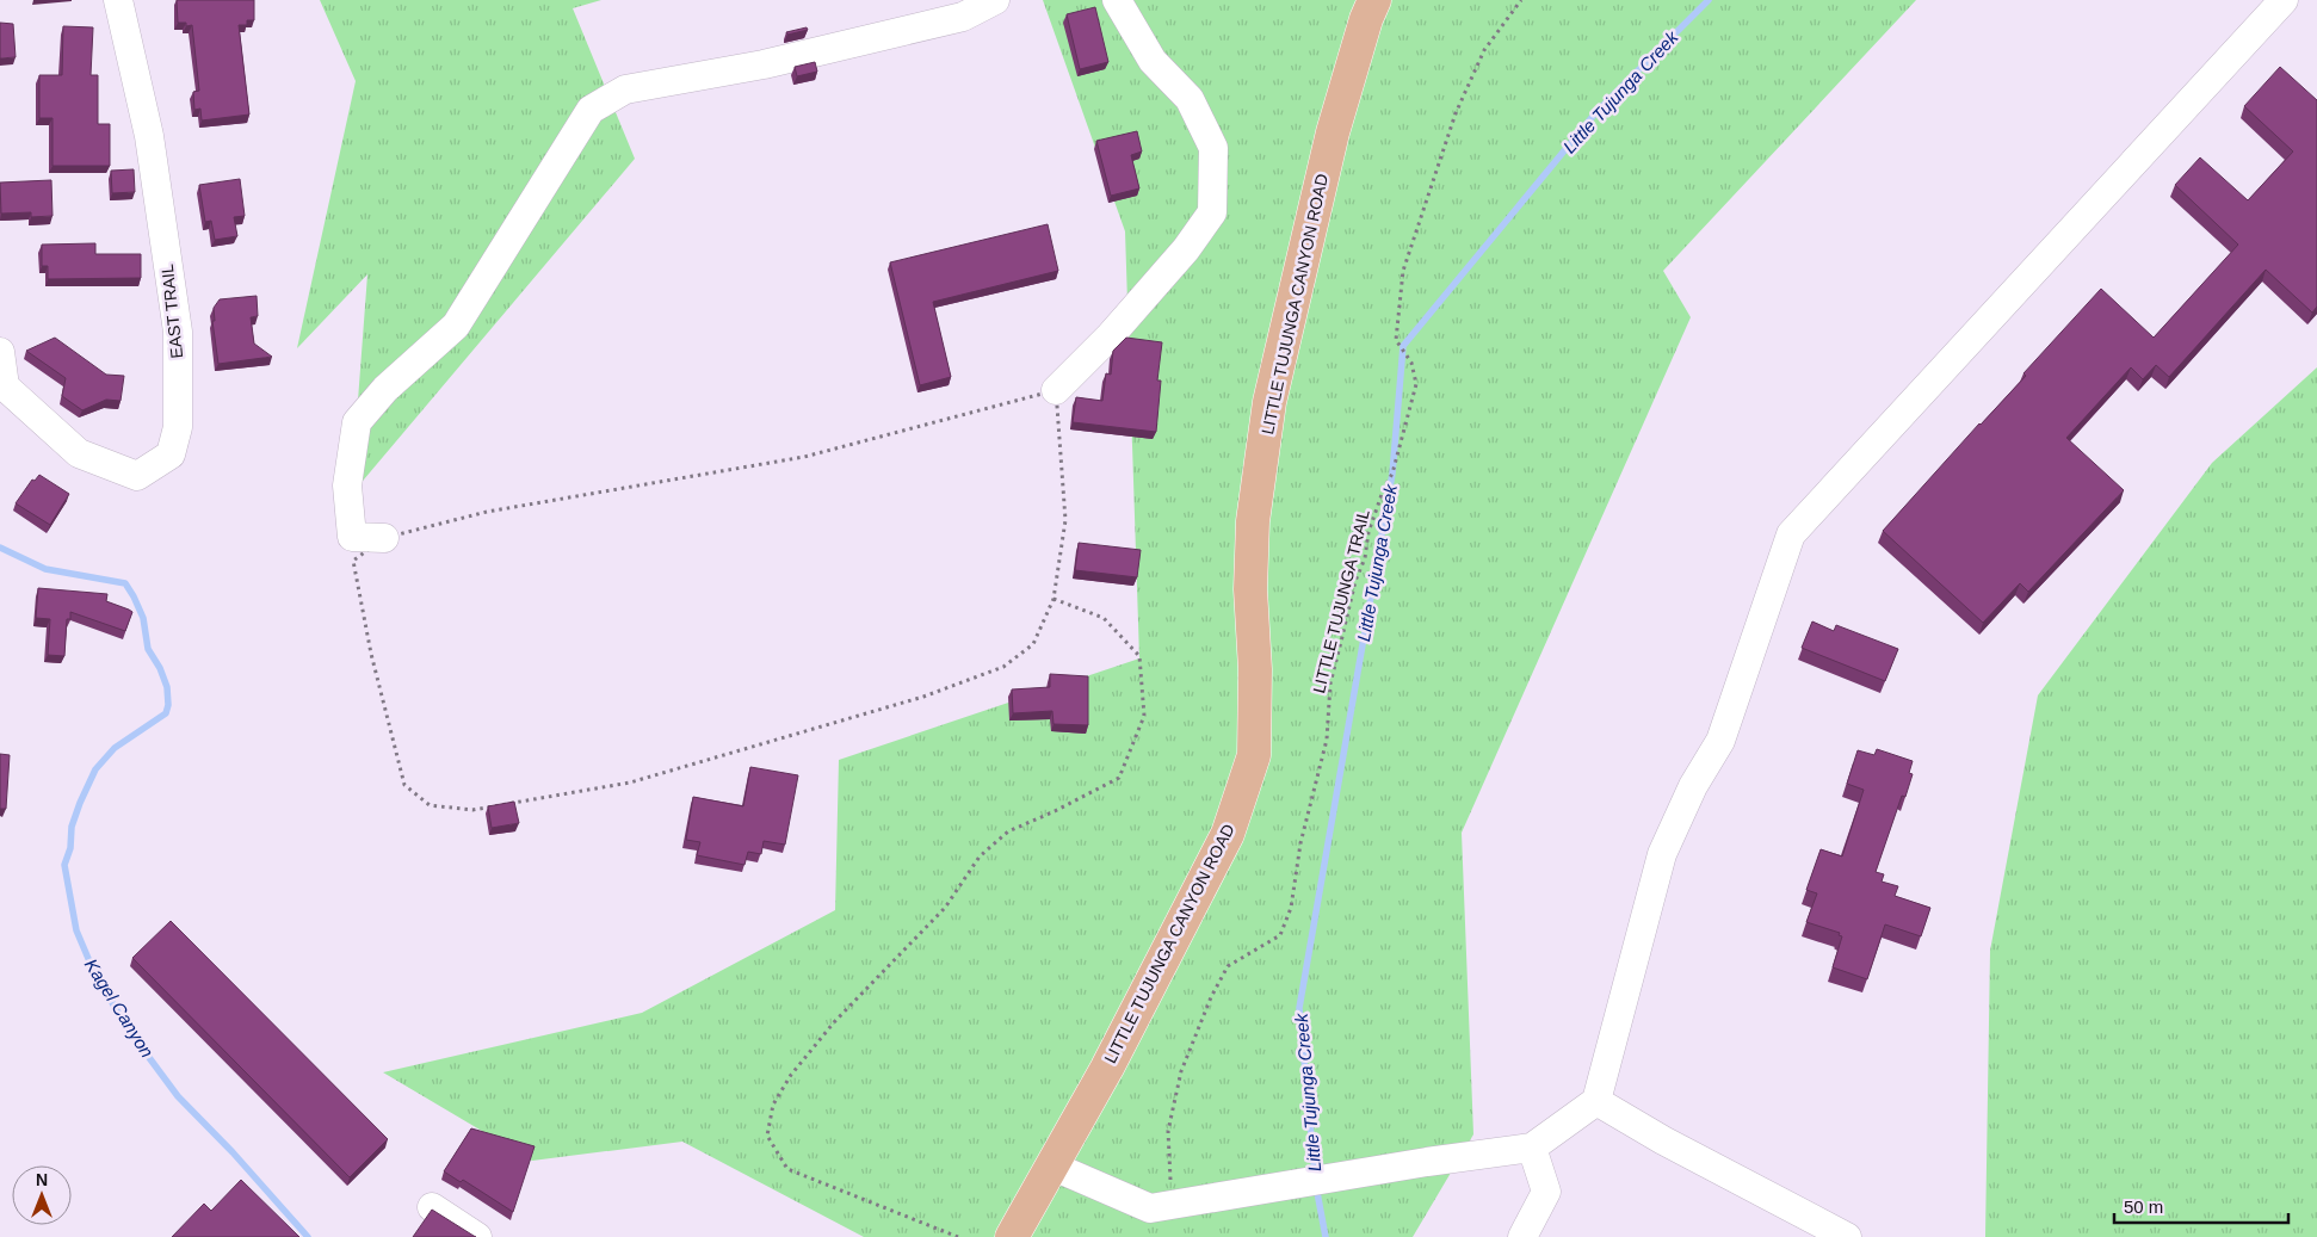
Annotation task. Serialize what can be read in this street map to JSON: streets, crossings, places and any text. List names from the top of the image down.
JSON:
{
  "streets": {
    "main road": ["LITTLE TUJUNGA CANYON ROAD"],
    "street": ["EAST TRAIL"],
    "path": ["LITTLE TUJUNGA TRAIL"]
  },
  "water": ["Little Tujunga Creek", "Kagel Canyon"],
  "scale_bar": "50 m",
  "north": "top"
}
